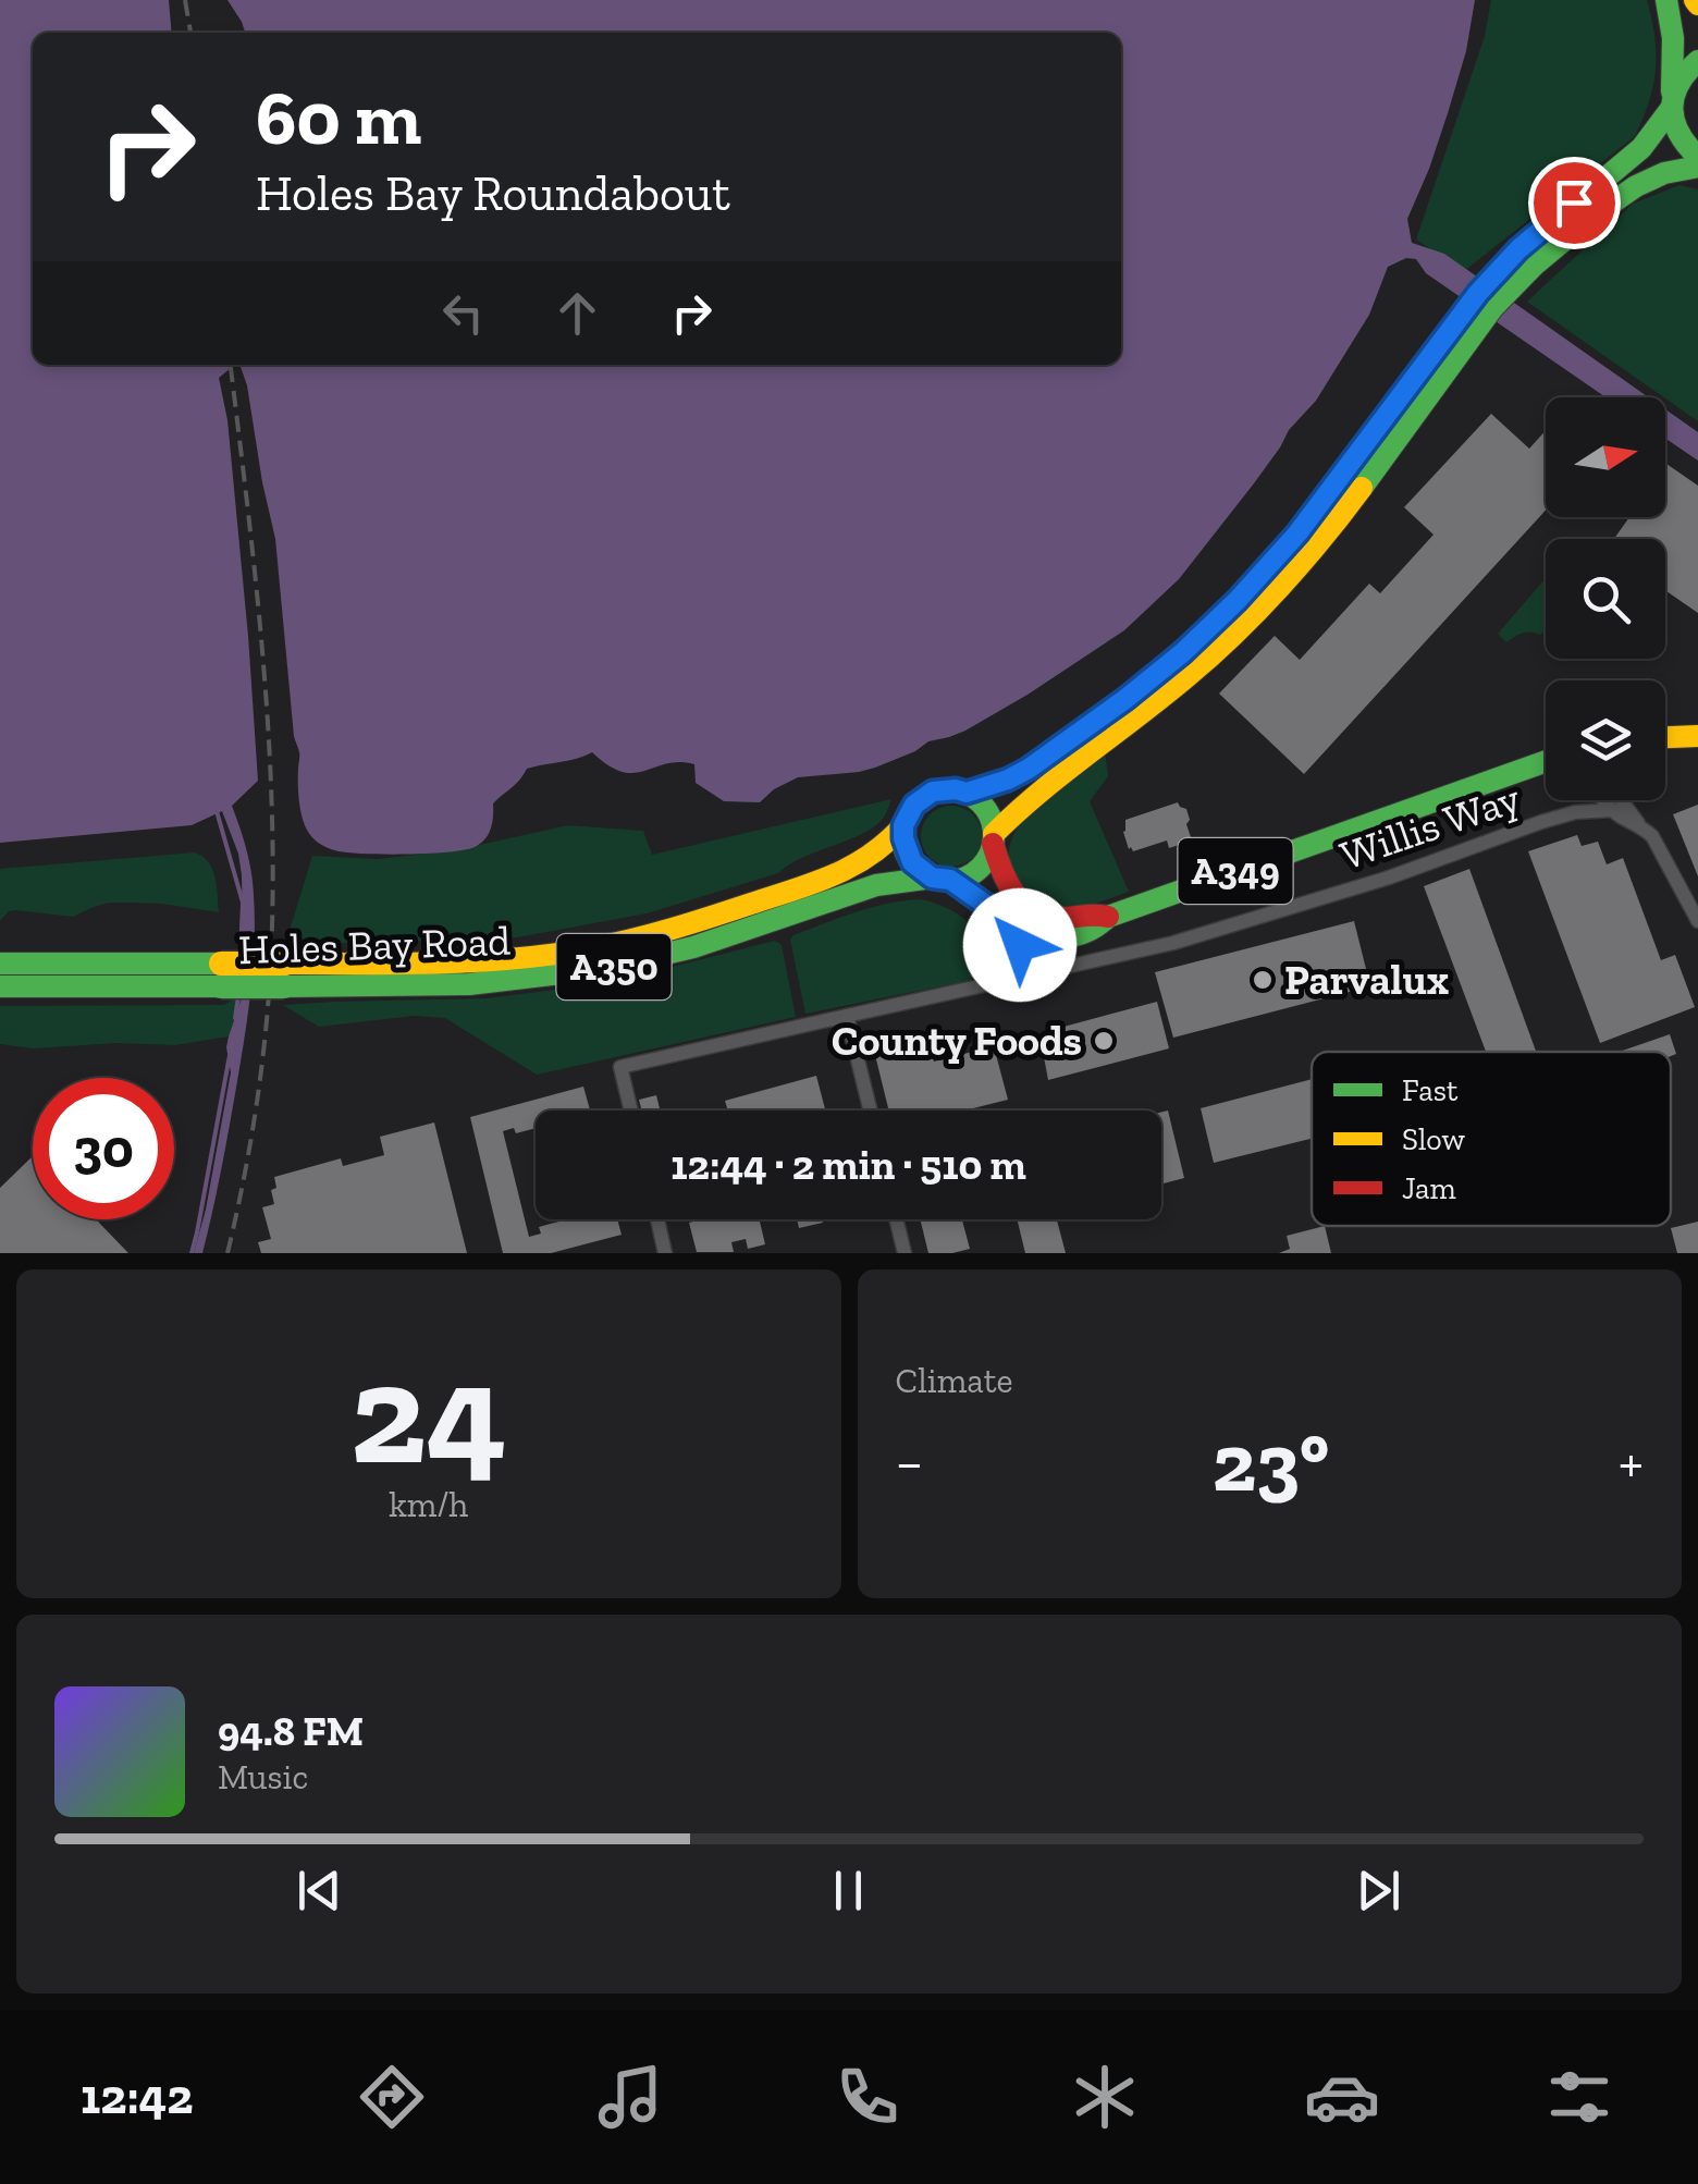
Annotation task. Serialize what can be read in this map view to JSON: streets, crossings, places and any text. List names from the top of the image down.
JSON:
{
  "streets": {
    "main road": ["A349", "Holes Bay Road", "A350"],
    "street": ["Willis Way"]
  },
  "crossings": [
    ["A349", "Holes Bay Road"]
  ],
  "places": ["Parvalux", "County Foods"],
  "legend": ["Fast", "Slow", "Jam"],
  "north": "right",
  "page": {
    "turn": ["60 m", "Holes Bay Roundabout"],
    "limit": "30",
    "trip": "12:44 · 2 min · 510 m",
    "tile": [
      ["24", "km/h"],
      "Climate"
    ],
    "heat": ["−", "23°", "+"],
    "song": ["94.8 FM", "Music"],
    "tabs": "12:42"
  }
}
